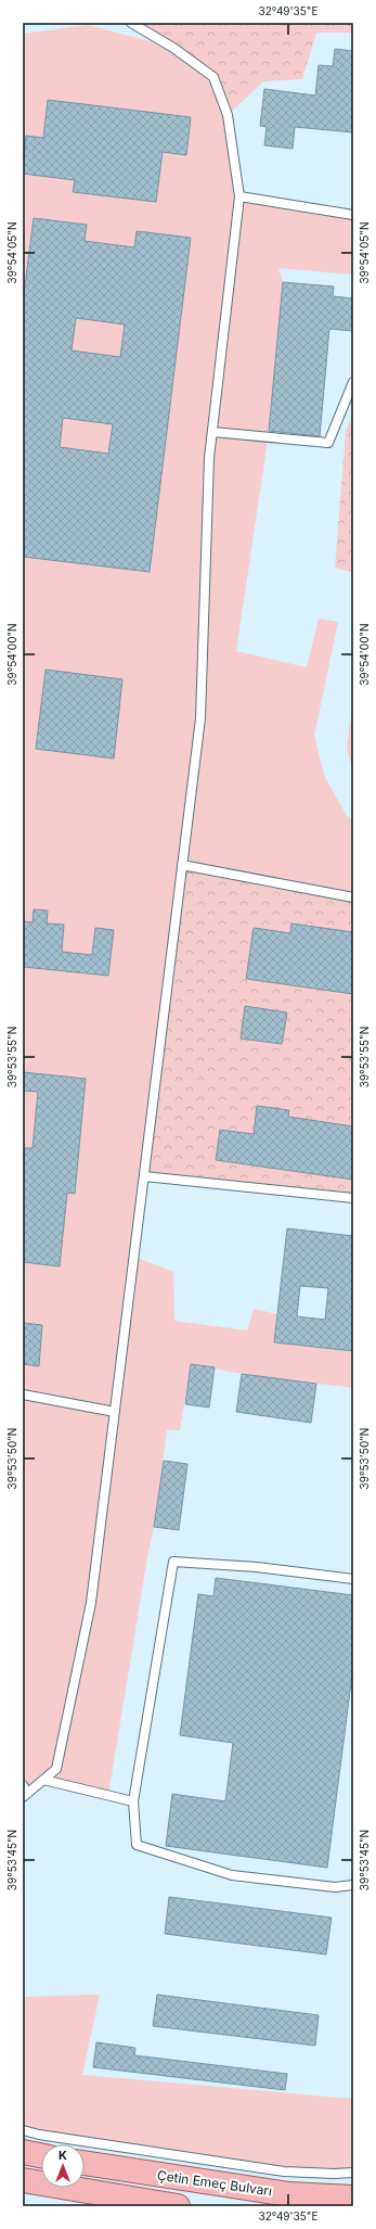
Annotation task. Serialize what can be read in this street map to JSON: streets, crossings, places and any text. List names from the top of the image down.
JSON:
{
  "streets": {
    "main road": ["Çetin Emeç Bulvarı"]
  },
  "north": "top",
  "coordinates": [
    "32°49'35\"E",
    "39°54'05\"N",
    "39°54'00\"N",
    "39°53'55\"N",
    "39°53'50\"N",
    "39°53'45\"N"
  ]
}
